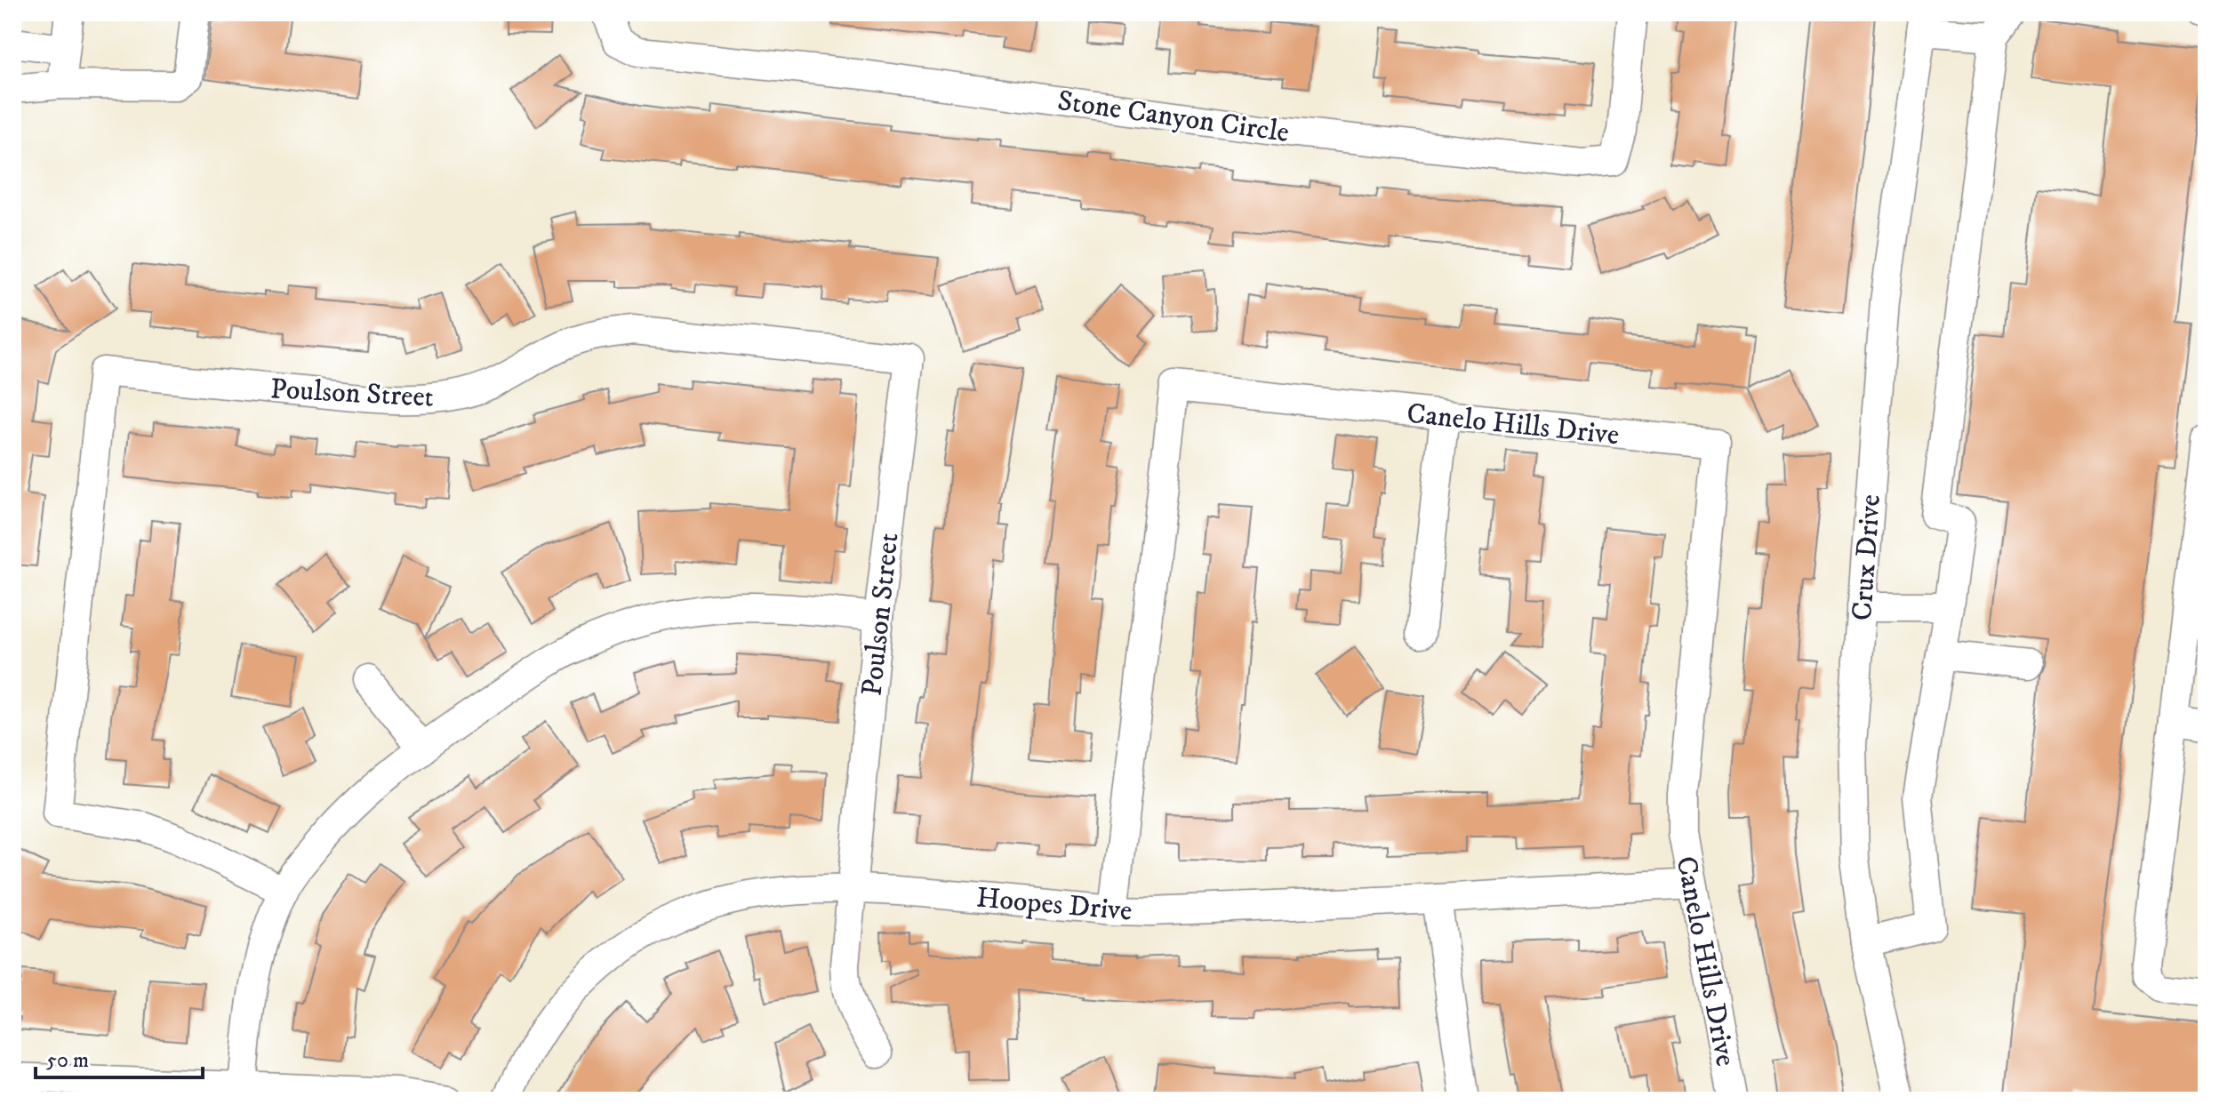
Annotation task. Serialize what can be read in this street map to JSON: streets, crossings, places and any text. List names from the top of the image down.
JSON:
{
  "streets": {
    "street": [
      "Stone Canyon Circle",
      "Poulson Street",
      "Canelo Hills Drive",
      "Crux Drive",
      "Hoopes Drive"
    ]
  },
  "crossings": [
    ["Poulson Street", "Hoopes Drive"],
    ["Canelo Hills Drive", "Hoopes Drive"]
  ],
  "scale_bar": "50 m"
}
